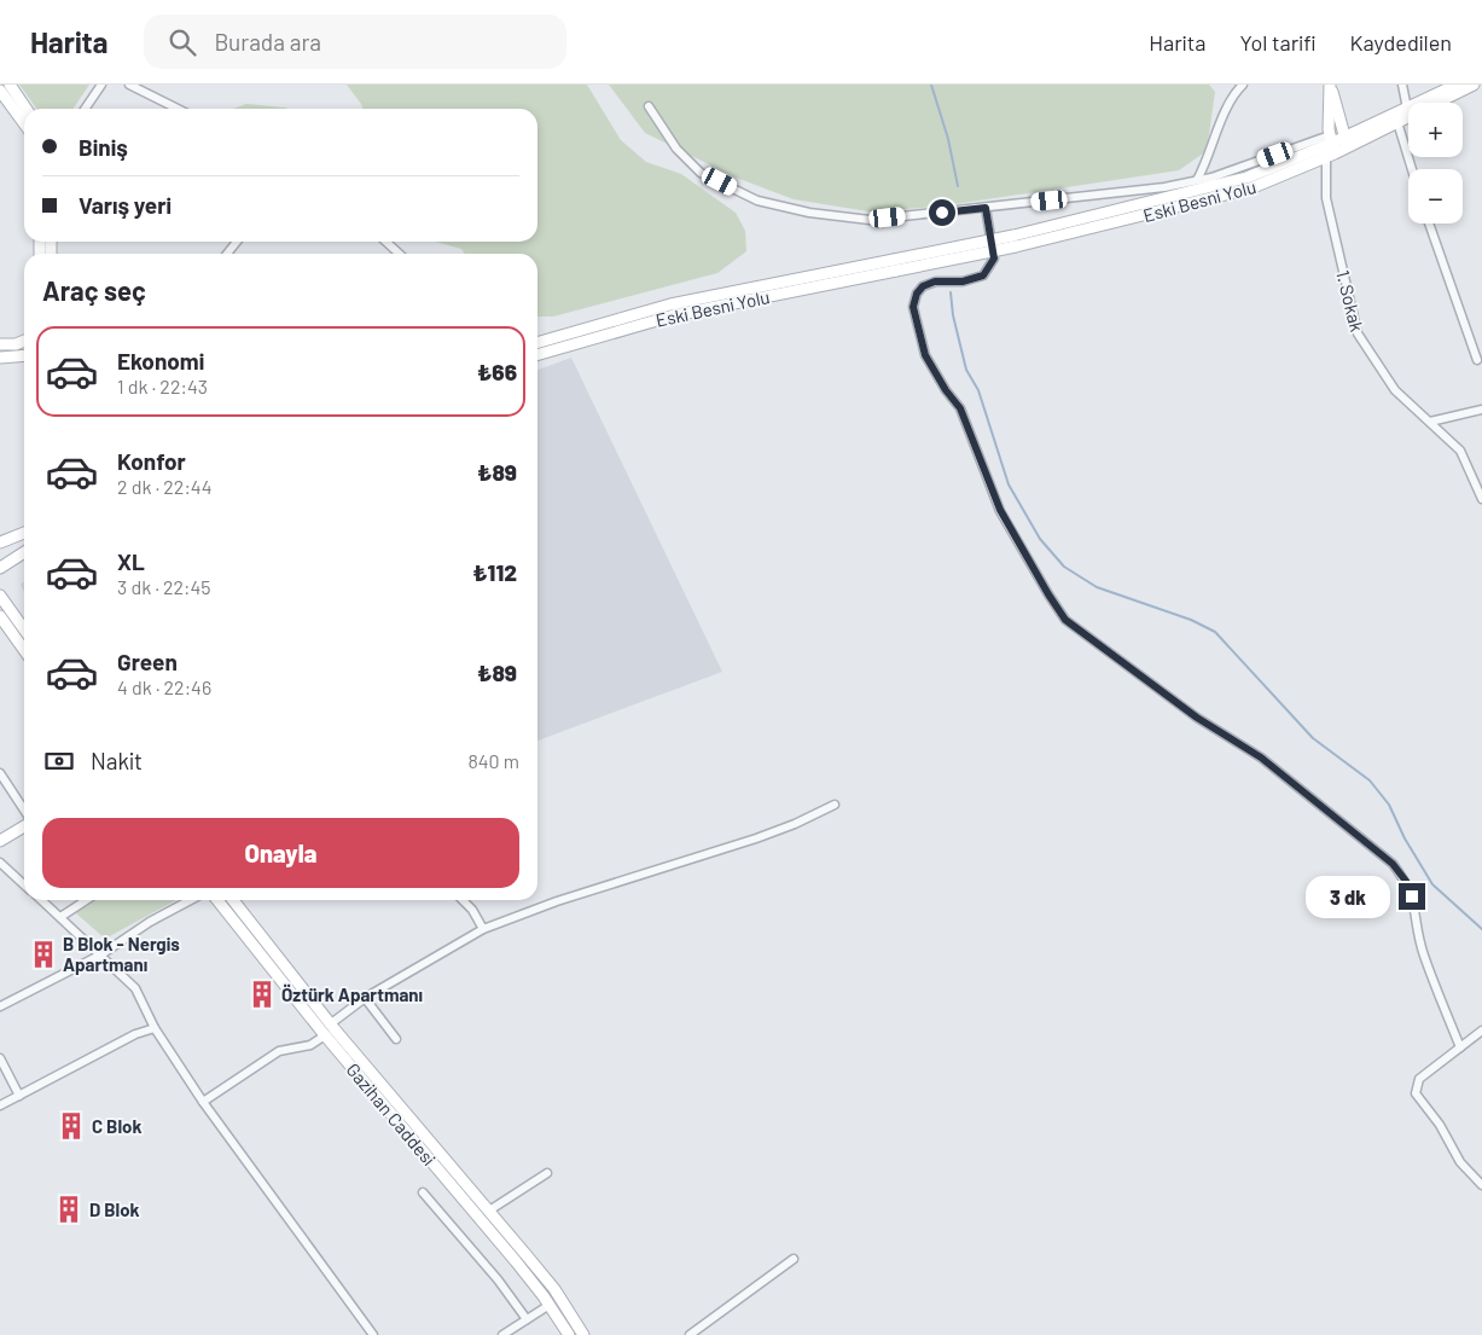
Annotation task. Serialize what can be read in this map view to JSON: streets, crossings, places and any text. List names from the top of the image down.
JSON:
{
  "streets": {
    "main road": ["Eski Besni Yolu", "Gazihan Caddesi"],
    "street": ["1. Sokak"]
  },
  "crossings": [
    ["Eski Besni Yolu", "1. Sokak"]
  ],
  "places": {
    "building": [
      "B Blok - Nergis Apartmanı",
      "Öztürk Apartmanı",
      "C Blok",
      "D Blok"
    ]
  },
  "page": {
    "header": "Harita",
    "search": "Burada ara",
    "nav": ["Harita", "Yol tarifi", "Kaydedilen"],
    "map_buttons": ["+", "−"],
    "banner": ["Biniş", "Varış yeri"],
    "heading": "Araç seç",
    "list": [
      {
        "name": "Ekonomi",
        "note": "1 dk · 22:43",
        "value": "₺66"
      },
      {
        "name": "Konfor",
        "note": "2 dk · 22:44",
        "value": "₺89"
      },
      {
        "name": "XL",
        "note": "3 dk · 22:45",
        "value": "₺112"
      },
      {
        "name": "Green",
        "note": "4 dk · 22:46",
        "value": "₺89"
      }
    ],
    "pay": ["Nakit", "840 m"],
    "buttons": "Onayla",
    "bubble": "3 dk"
  }
}
